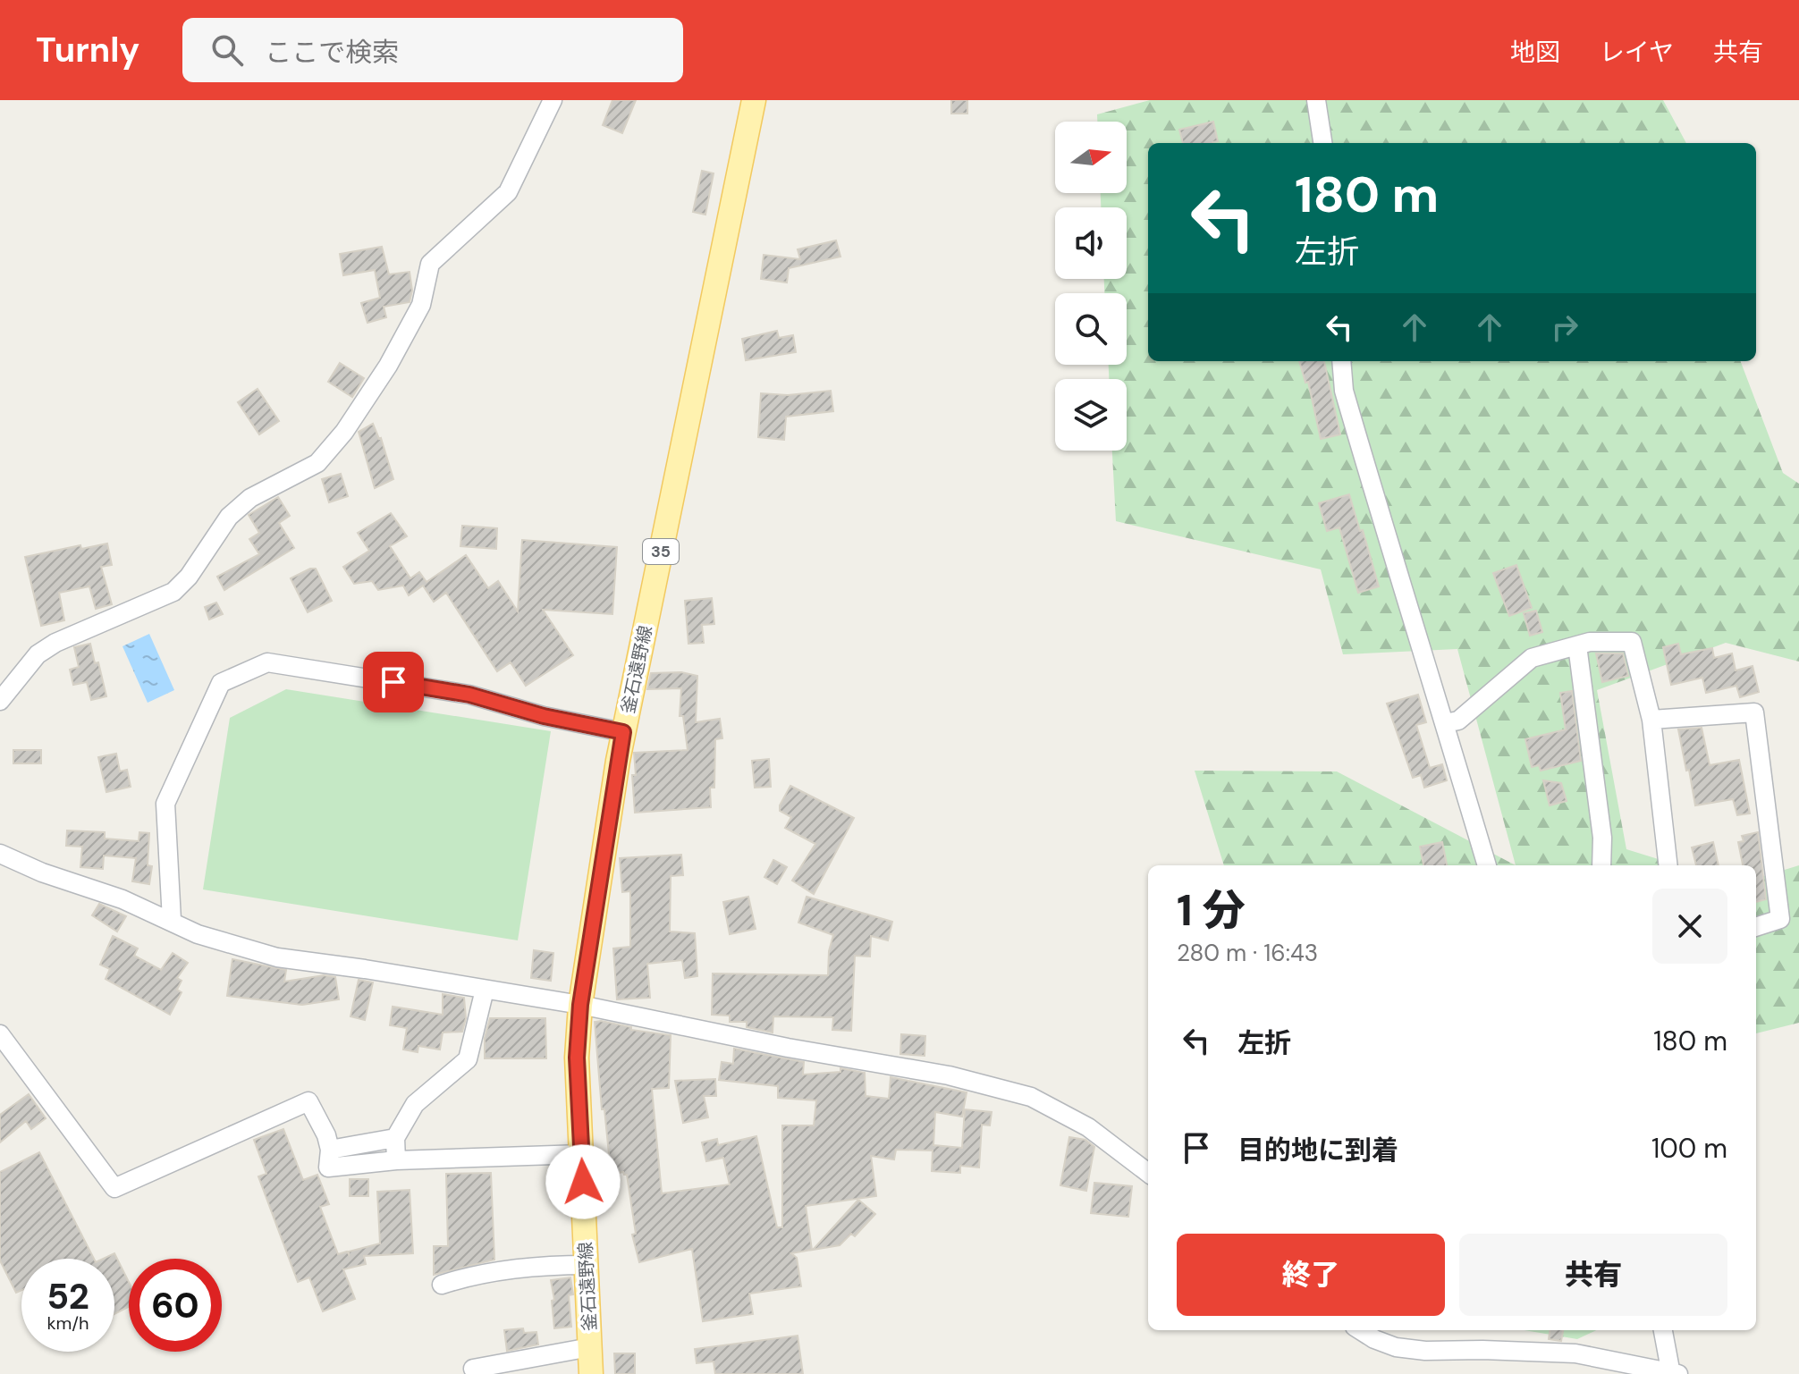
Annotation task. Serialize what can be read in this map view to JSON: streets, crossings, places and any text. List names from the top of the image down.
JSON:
{
  "streets": {
    "main road": ["35", "釜石遠野線"]
  },
  "north": "right",
  "page": {
    "header": "Turnly",
    "search": "ここで検索",
    "nav": ["地図", "レイヤ", "共有"],
    "turn": ["180 m", "左折"],
    "heading": ["1 分", "280 m · 16:43"],
    "list": [
      {
        "name": "左折",
        "value": "180 m"
      },
      {
        "name": "目的地に到着",
        "value": "100 m"
      }
    ],
    "buttons": ["終了", "共有"],
    "speed": "52 km/h",
    "limit": "60"
  }
}
